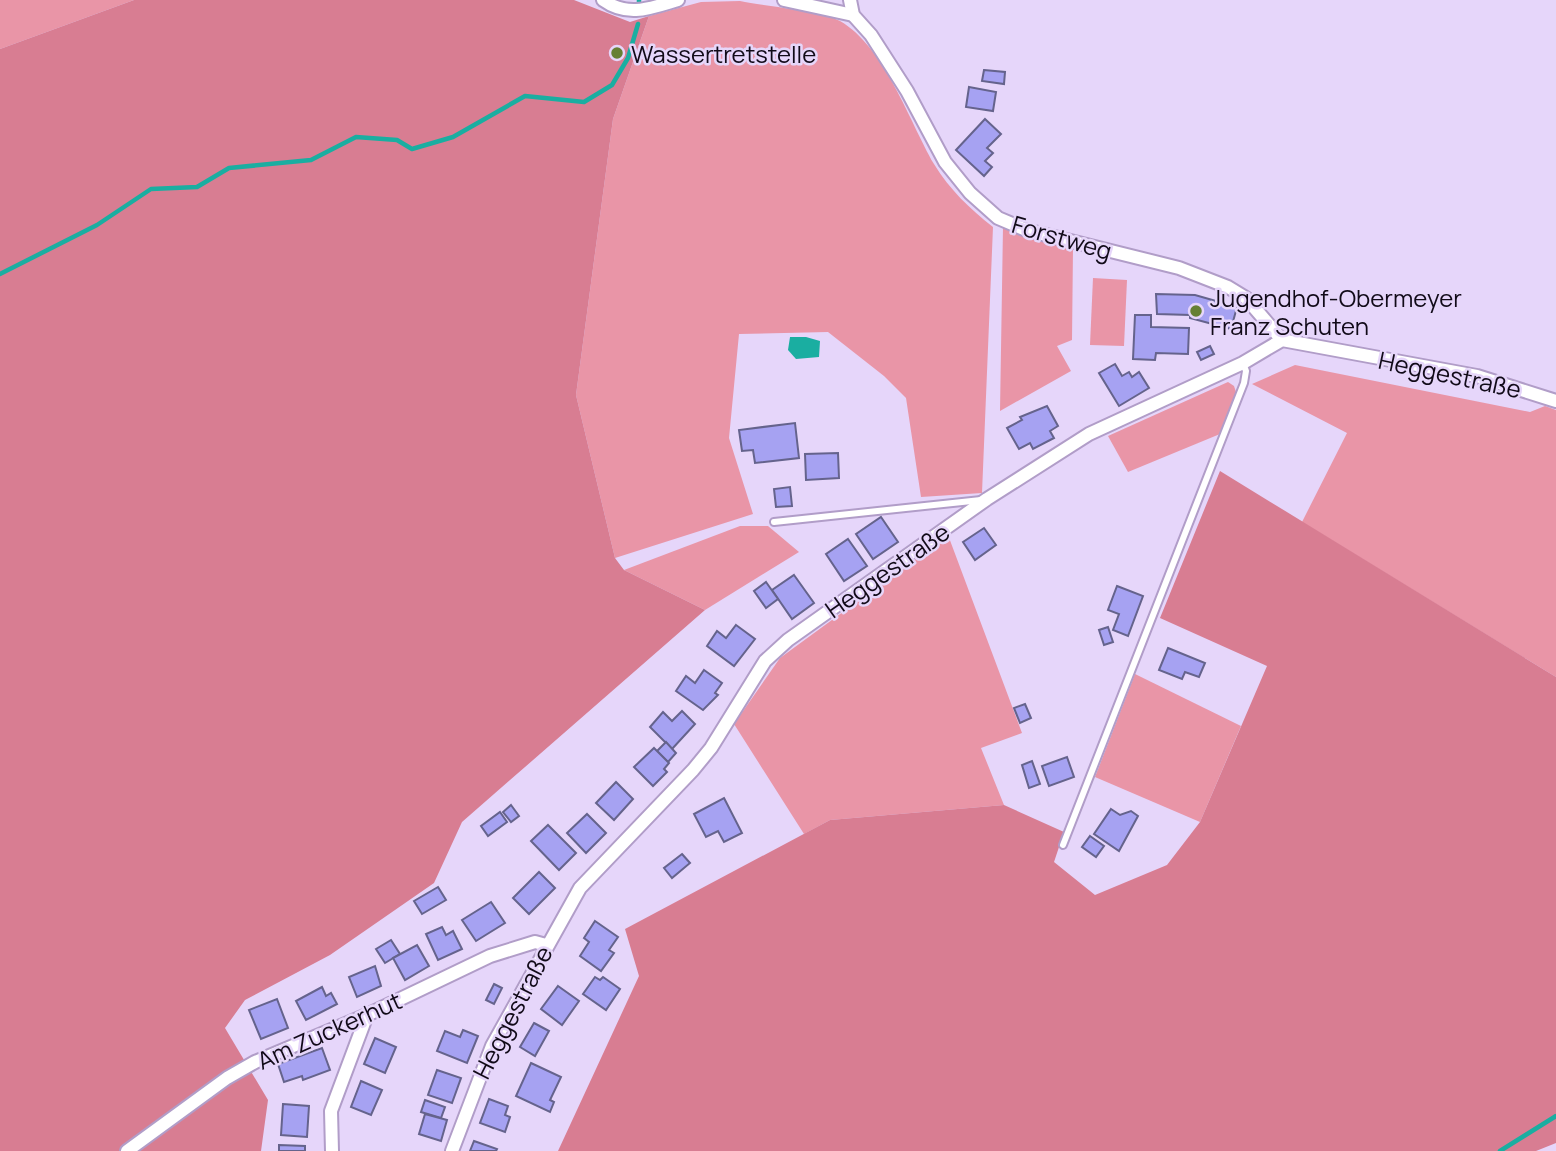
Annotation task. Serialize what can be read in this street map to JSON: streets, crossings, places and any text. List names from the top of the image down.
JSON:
{
  "streets": {
    "street": ["Forstweg", "Heggestraße", "Am Zuckerhut"]
  },
  "crossings": [
    ["Forstweg", "Heggestraße"],
    ["Heggestraße", "Am Zuckerhut"]
  ],
  "places": ["Wassertretstelle", "Jugendhof-Obermeyer Franz Schuten"]
}
